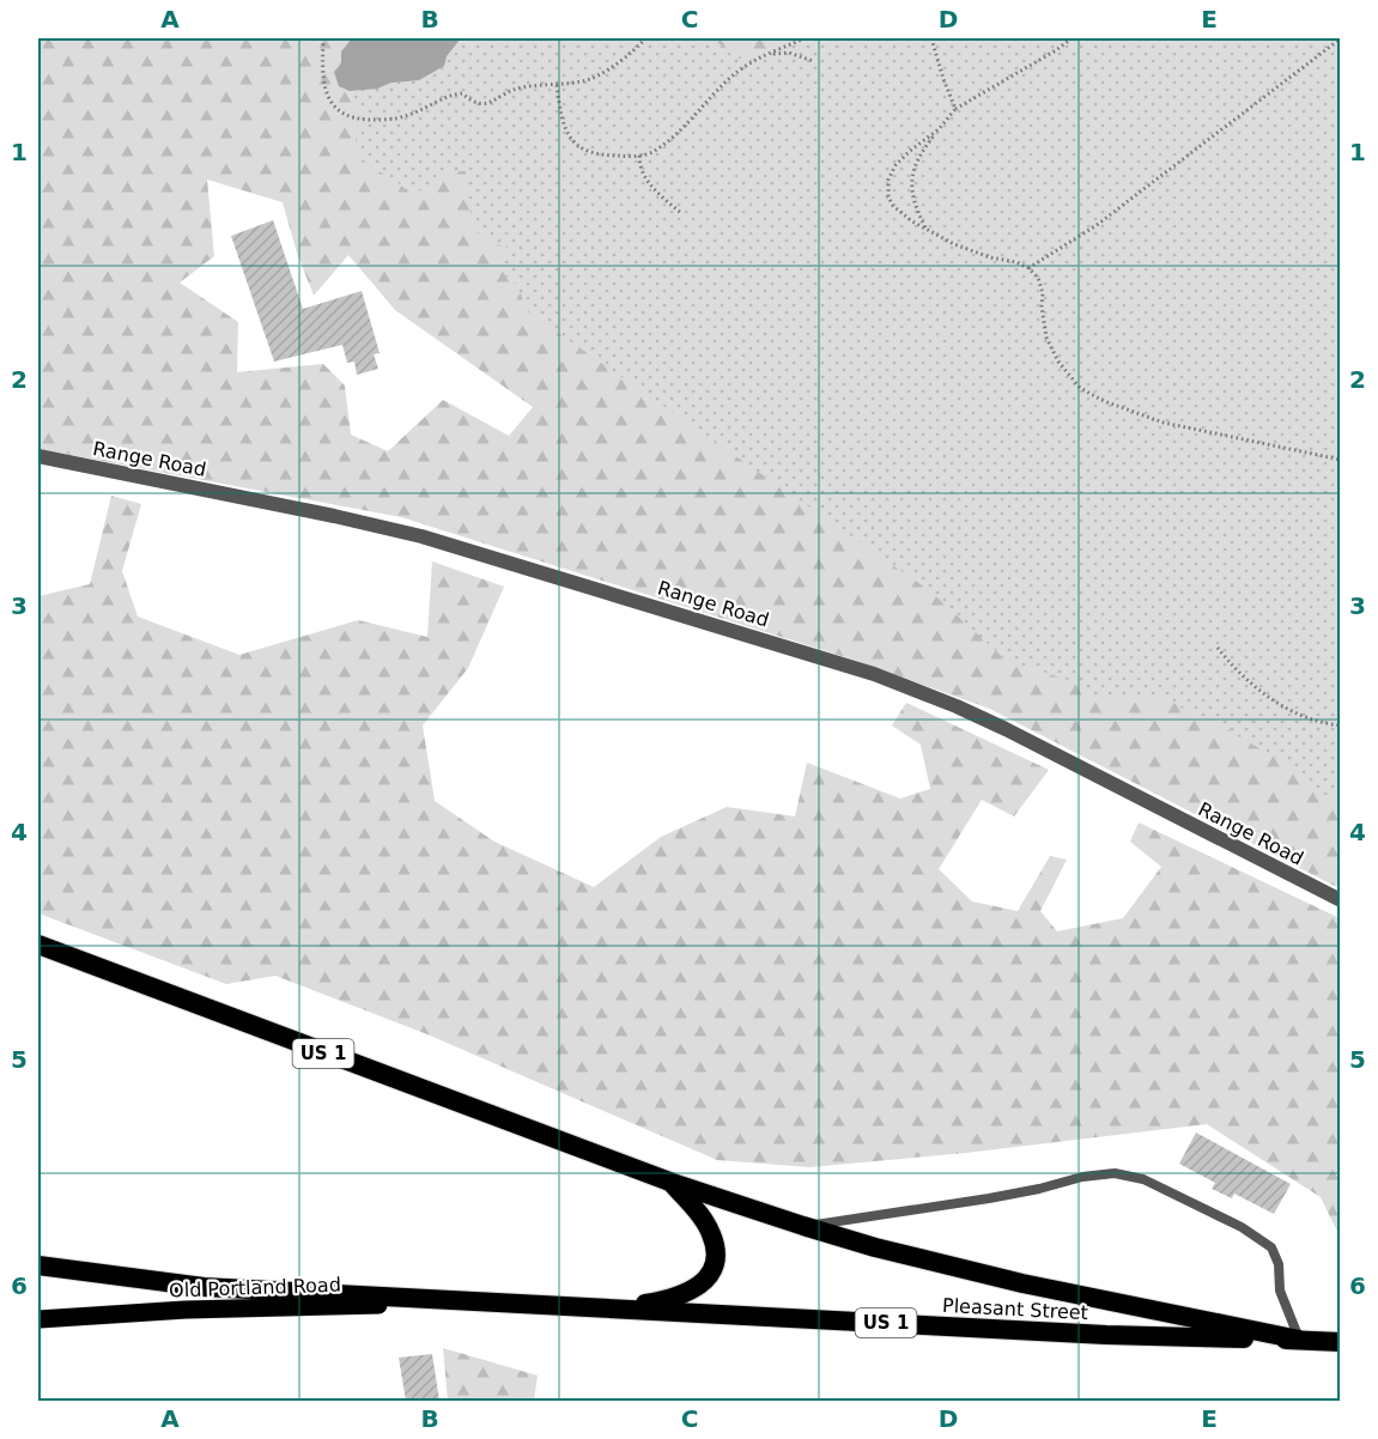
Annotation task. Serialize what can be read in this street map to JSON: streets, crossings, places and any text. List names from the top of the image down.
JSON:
{
  "streets": {
    "highway": ["US 1", "Pleasant Street"],
    "main road": ["Old Portland Road"],
    "street": ["Range Road"]
  },
  "crossings": [
    ["US 1", "Pleasant Street"],
    ["Old Portland Road", "Pleasant Street"]
  ],
  "grid": {
    "columns": [
      "A",
      "B",
      "C",
      "D",
      "E"
    ],
    "rows": [
      "1",
      "2",
      "3",
      "4",
      "5",
      "6"
    ]
  }
}
